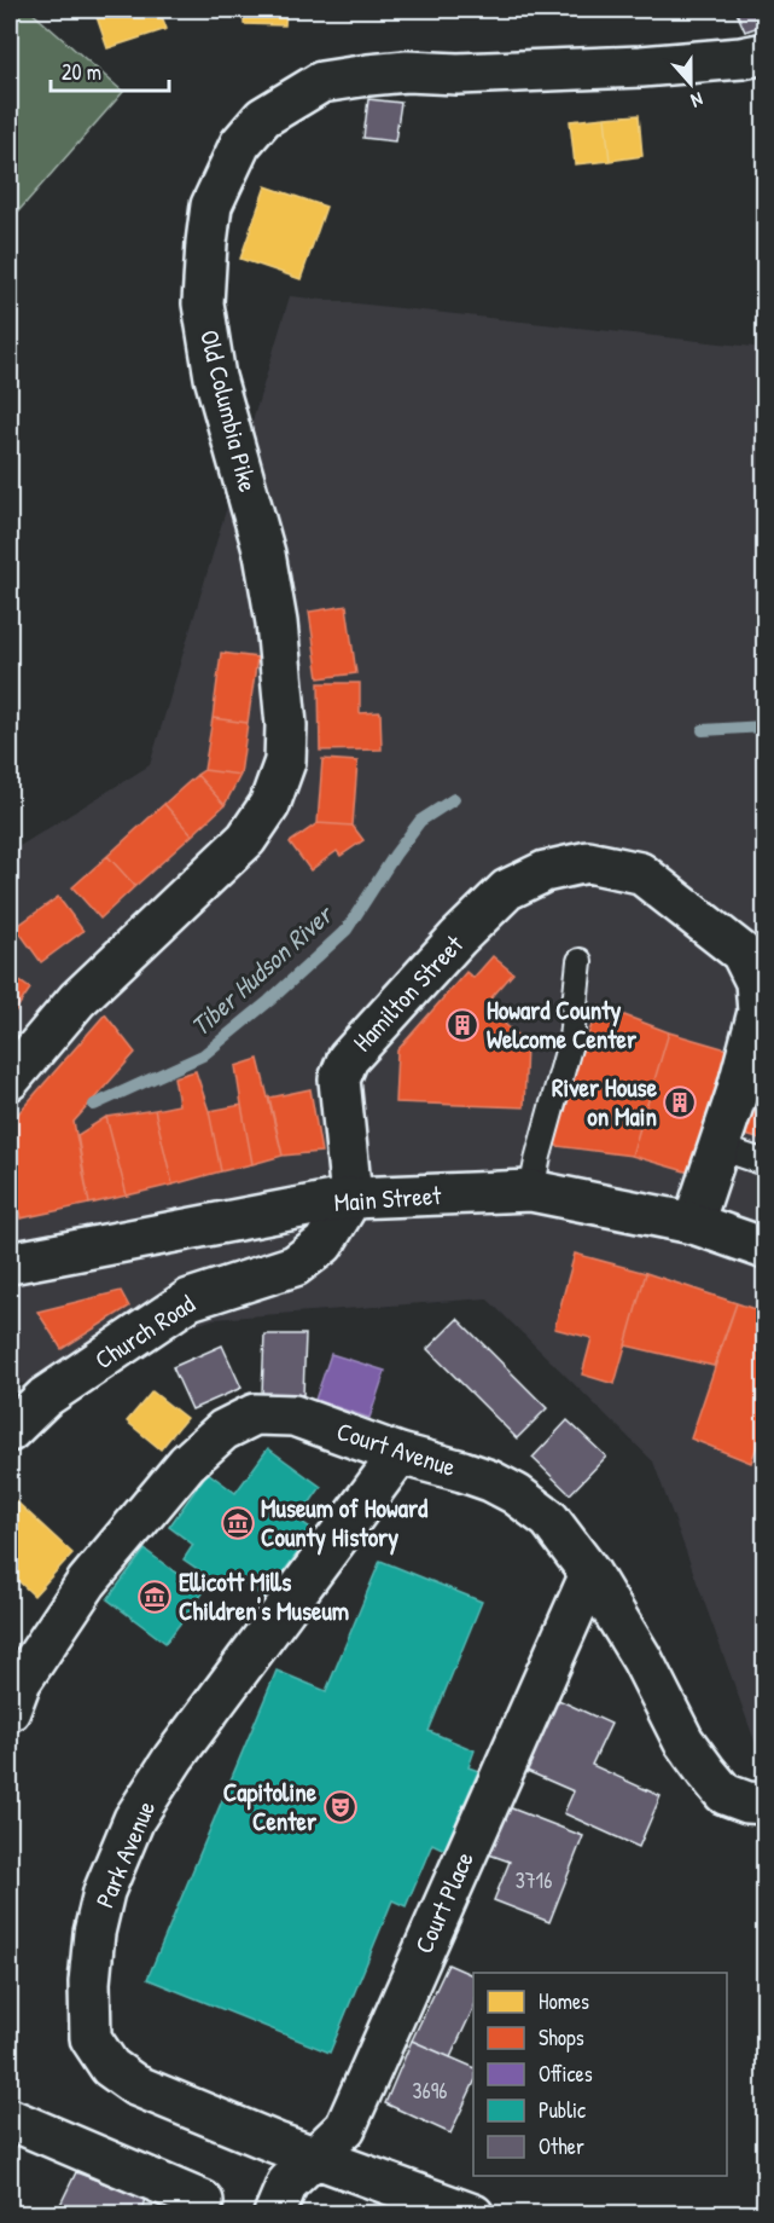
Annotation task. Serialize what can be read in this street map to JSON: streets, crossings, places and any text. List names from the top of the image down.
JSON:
{
  "streets": {
    "street": [
      "Old Columbia Pike",
      "Hamilton Street",
      "Main Street",
      "Church Road",
      "Court Avenue",
      "Park Avenue",
      "Court Place"
    ]
  },
  "crossings": [
    ["Hamilton Street", "Main Street"],
    ["Hamilton Street", "Church Road"],
    ["Main Street", "Church Road"],
    ["Court Avenue", "Park Avenue"],
    ["Court Avenue", "Court Place"],
    ["Park Avenue", "Court Place"]
  ],
  "water": ["Tiber Hudson River"],
  "places": {
    "building": ["Howard County Welcome Center", "River House on Main"],
    "museum": ["Museum of Howard County History", "Ellicott Mills Children's Museum"],
    "theatre": ["Capitoline Center"]
  },
  "house_numbers": ["3716", "3696"],
  "legend": [
    "Homes",
    "Shops",
    "Offices",
    "Public",
    "Other"
  ],
  "scale_bar": "20 m",
  "north": "bottom"
}
